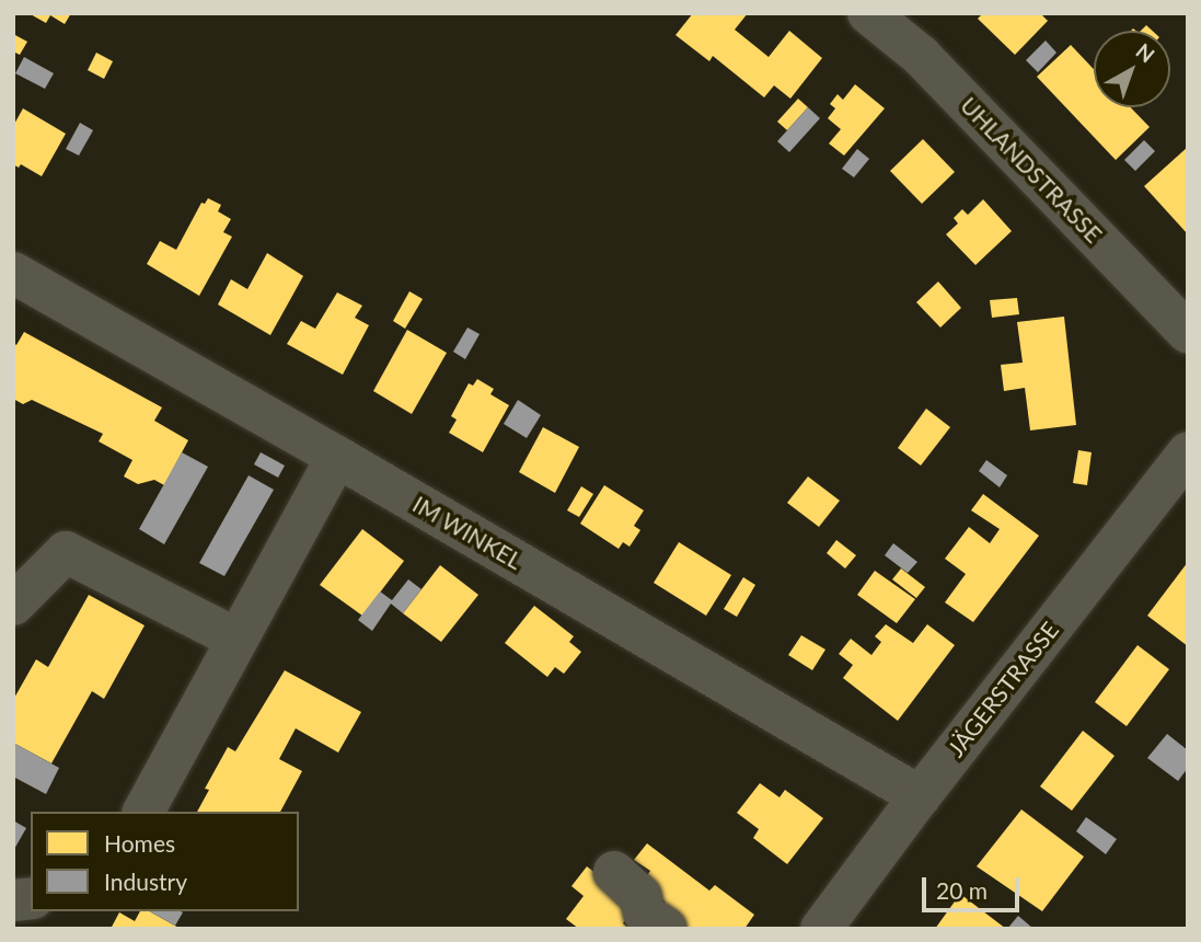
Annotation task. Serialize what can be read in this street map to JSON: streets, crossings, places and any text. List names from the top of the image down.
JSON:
{
  "streets": {
    "street": ["UHLANDSTRASSE", "IM WINKEL", "JÄGERSTRASSE"]
  },
  "crossings": [
    ["IM WINKEL", "JÄGERSTRASSE"]
  ],
  "legend": ["Homes", "Industry"],
  "scale_bar": "20 m",
  "north": "top right"
}
